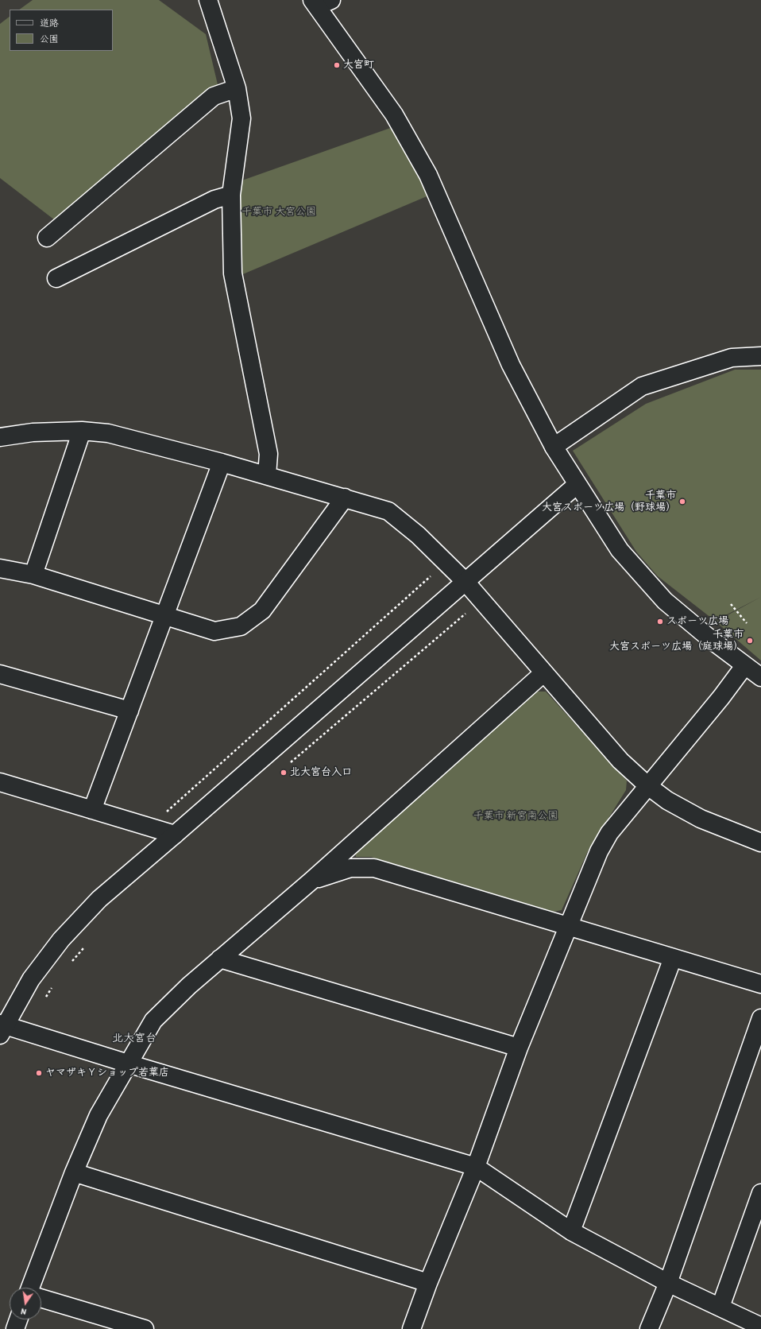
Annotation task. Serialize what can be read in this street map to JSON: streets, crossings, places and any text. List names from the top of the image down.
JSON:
{
  "districts": ["北大宮台"],
  "parks": ["千葉市 大宮公園", "千葉市 新宮南公園"],
  "places": [
    "大宮町",
    "千葉市 大宮スポーツ広場（野球場）",
    "スポーツ広場",
    "千葉市 大宮スポーツ広場（庭球場）",
    "北大宮台入口",
    "ヤマザキＹショップ若葉店"
  ],
  "legend": ["道路", "公園"],
  "north": "bottom"
}
